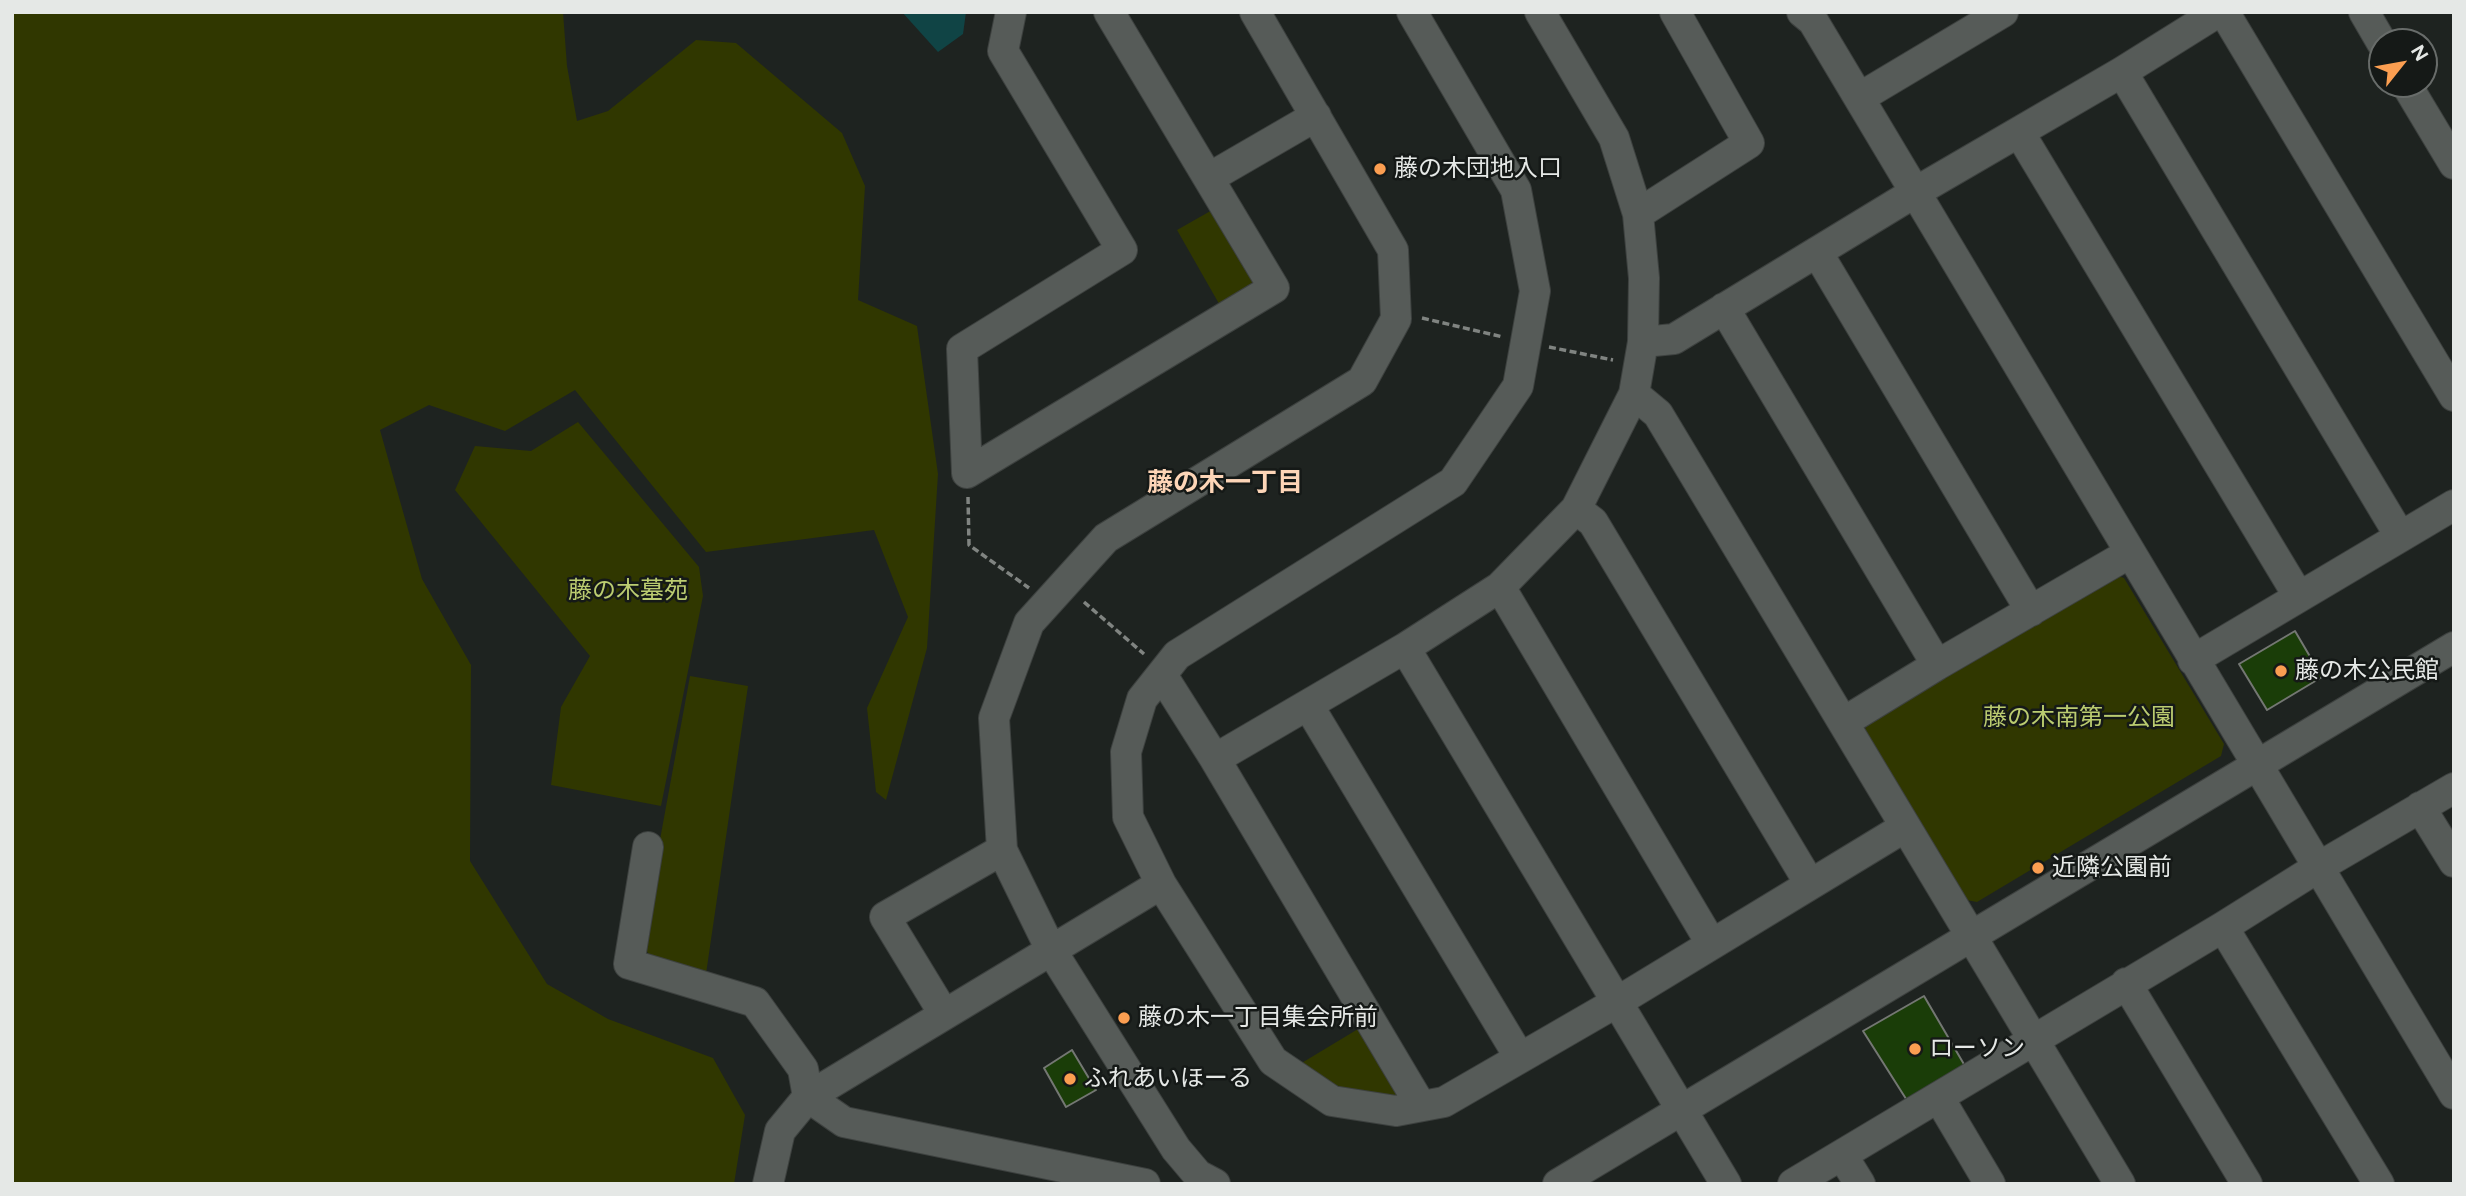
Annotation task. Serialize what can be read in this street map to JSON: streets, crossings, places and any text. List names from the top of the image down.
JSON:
{
  "districts": ["藤の木一丁目"],
  "parks": ["藤の木墓苑", "藤の木南第一公園"],
  "places": [
    "藤の木団地入口",
    "藤の木公民館",
    "近隣公園前",
    "藤の木一丁目集会所前",
    "ローソン",
    "ふれあいほーる"
  ],
  "north": "top right"
}
